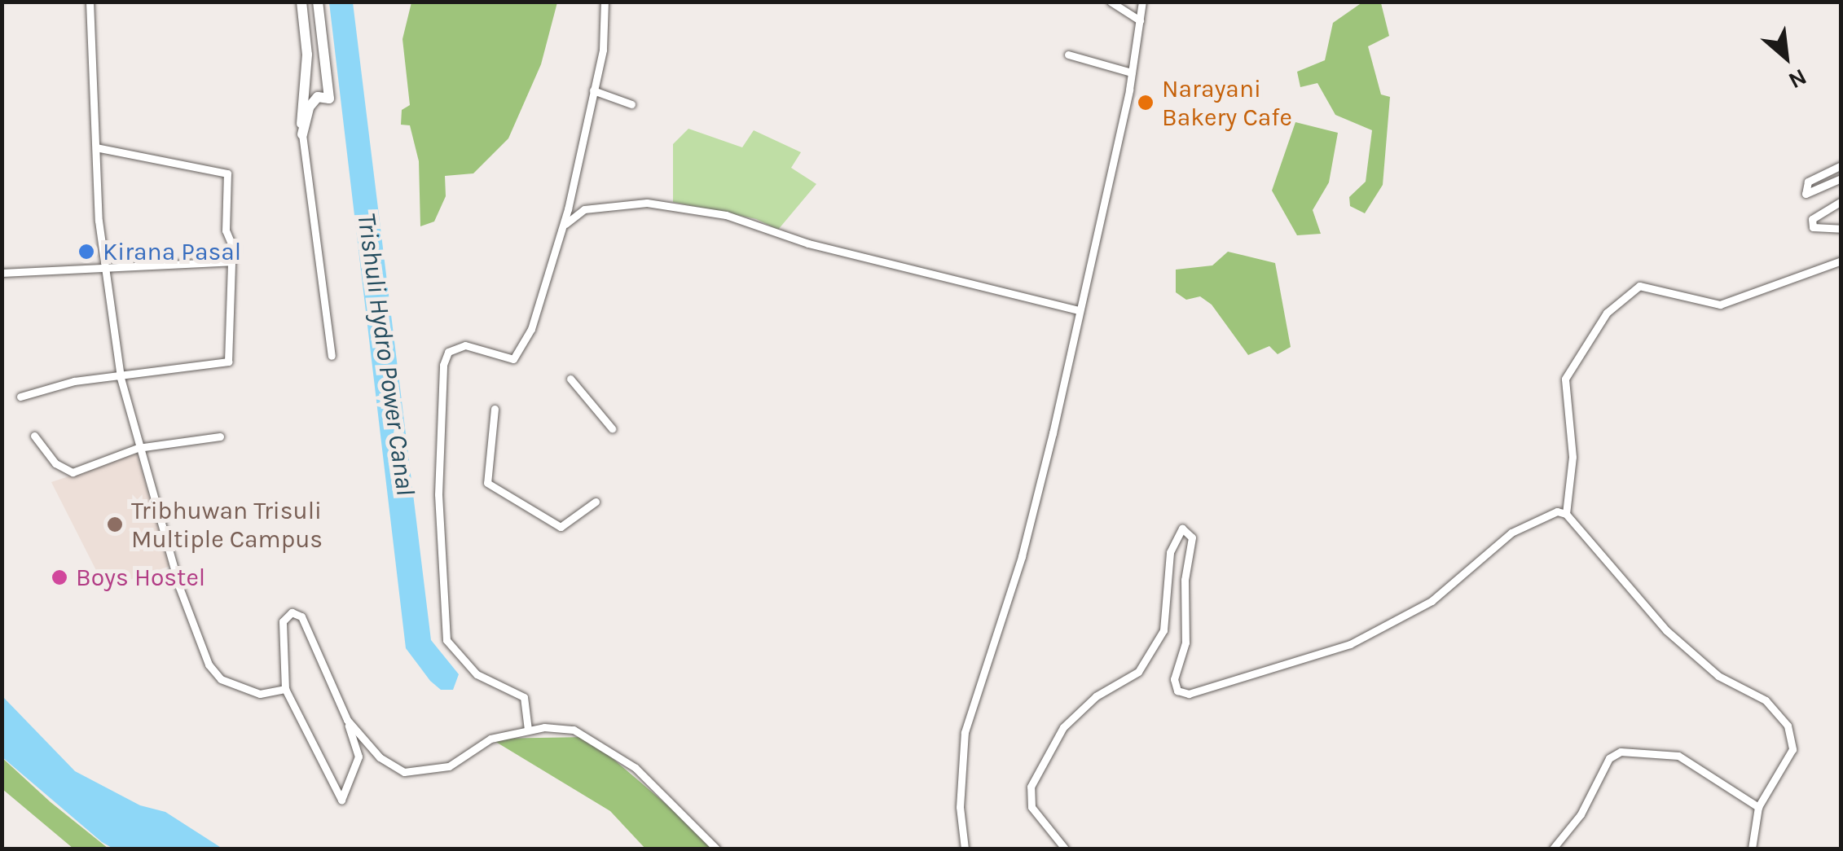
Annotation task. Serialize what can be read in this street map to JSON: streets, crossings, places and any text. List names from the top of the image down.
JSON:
{
  "water": ["Trishuli Hydro Power Canal"],
  "places": [
    "Narayani Bakery Cafe",
    "Kirana Pasal",
    "Tribhuwan Trisuli Multiple Campus",
    "Boys Hostel"
  ],
  "north": "bottom right"
}
